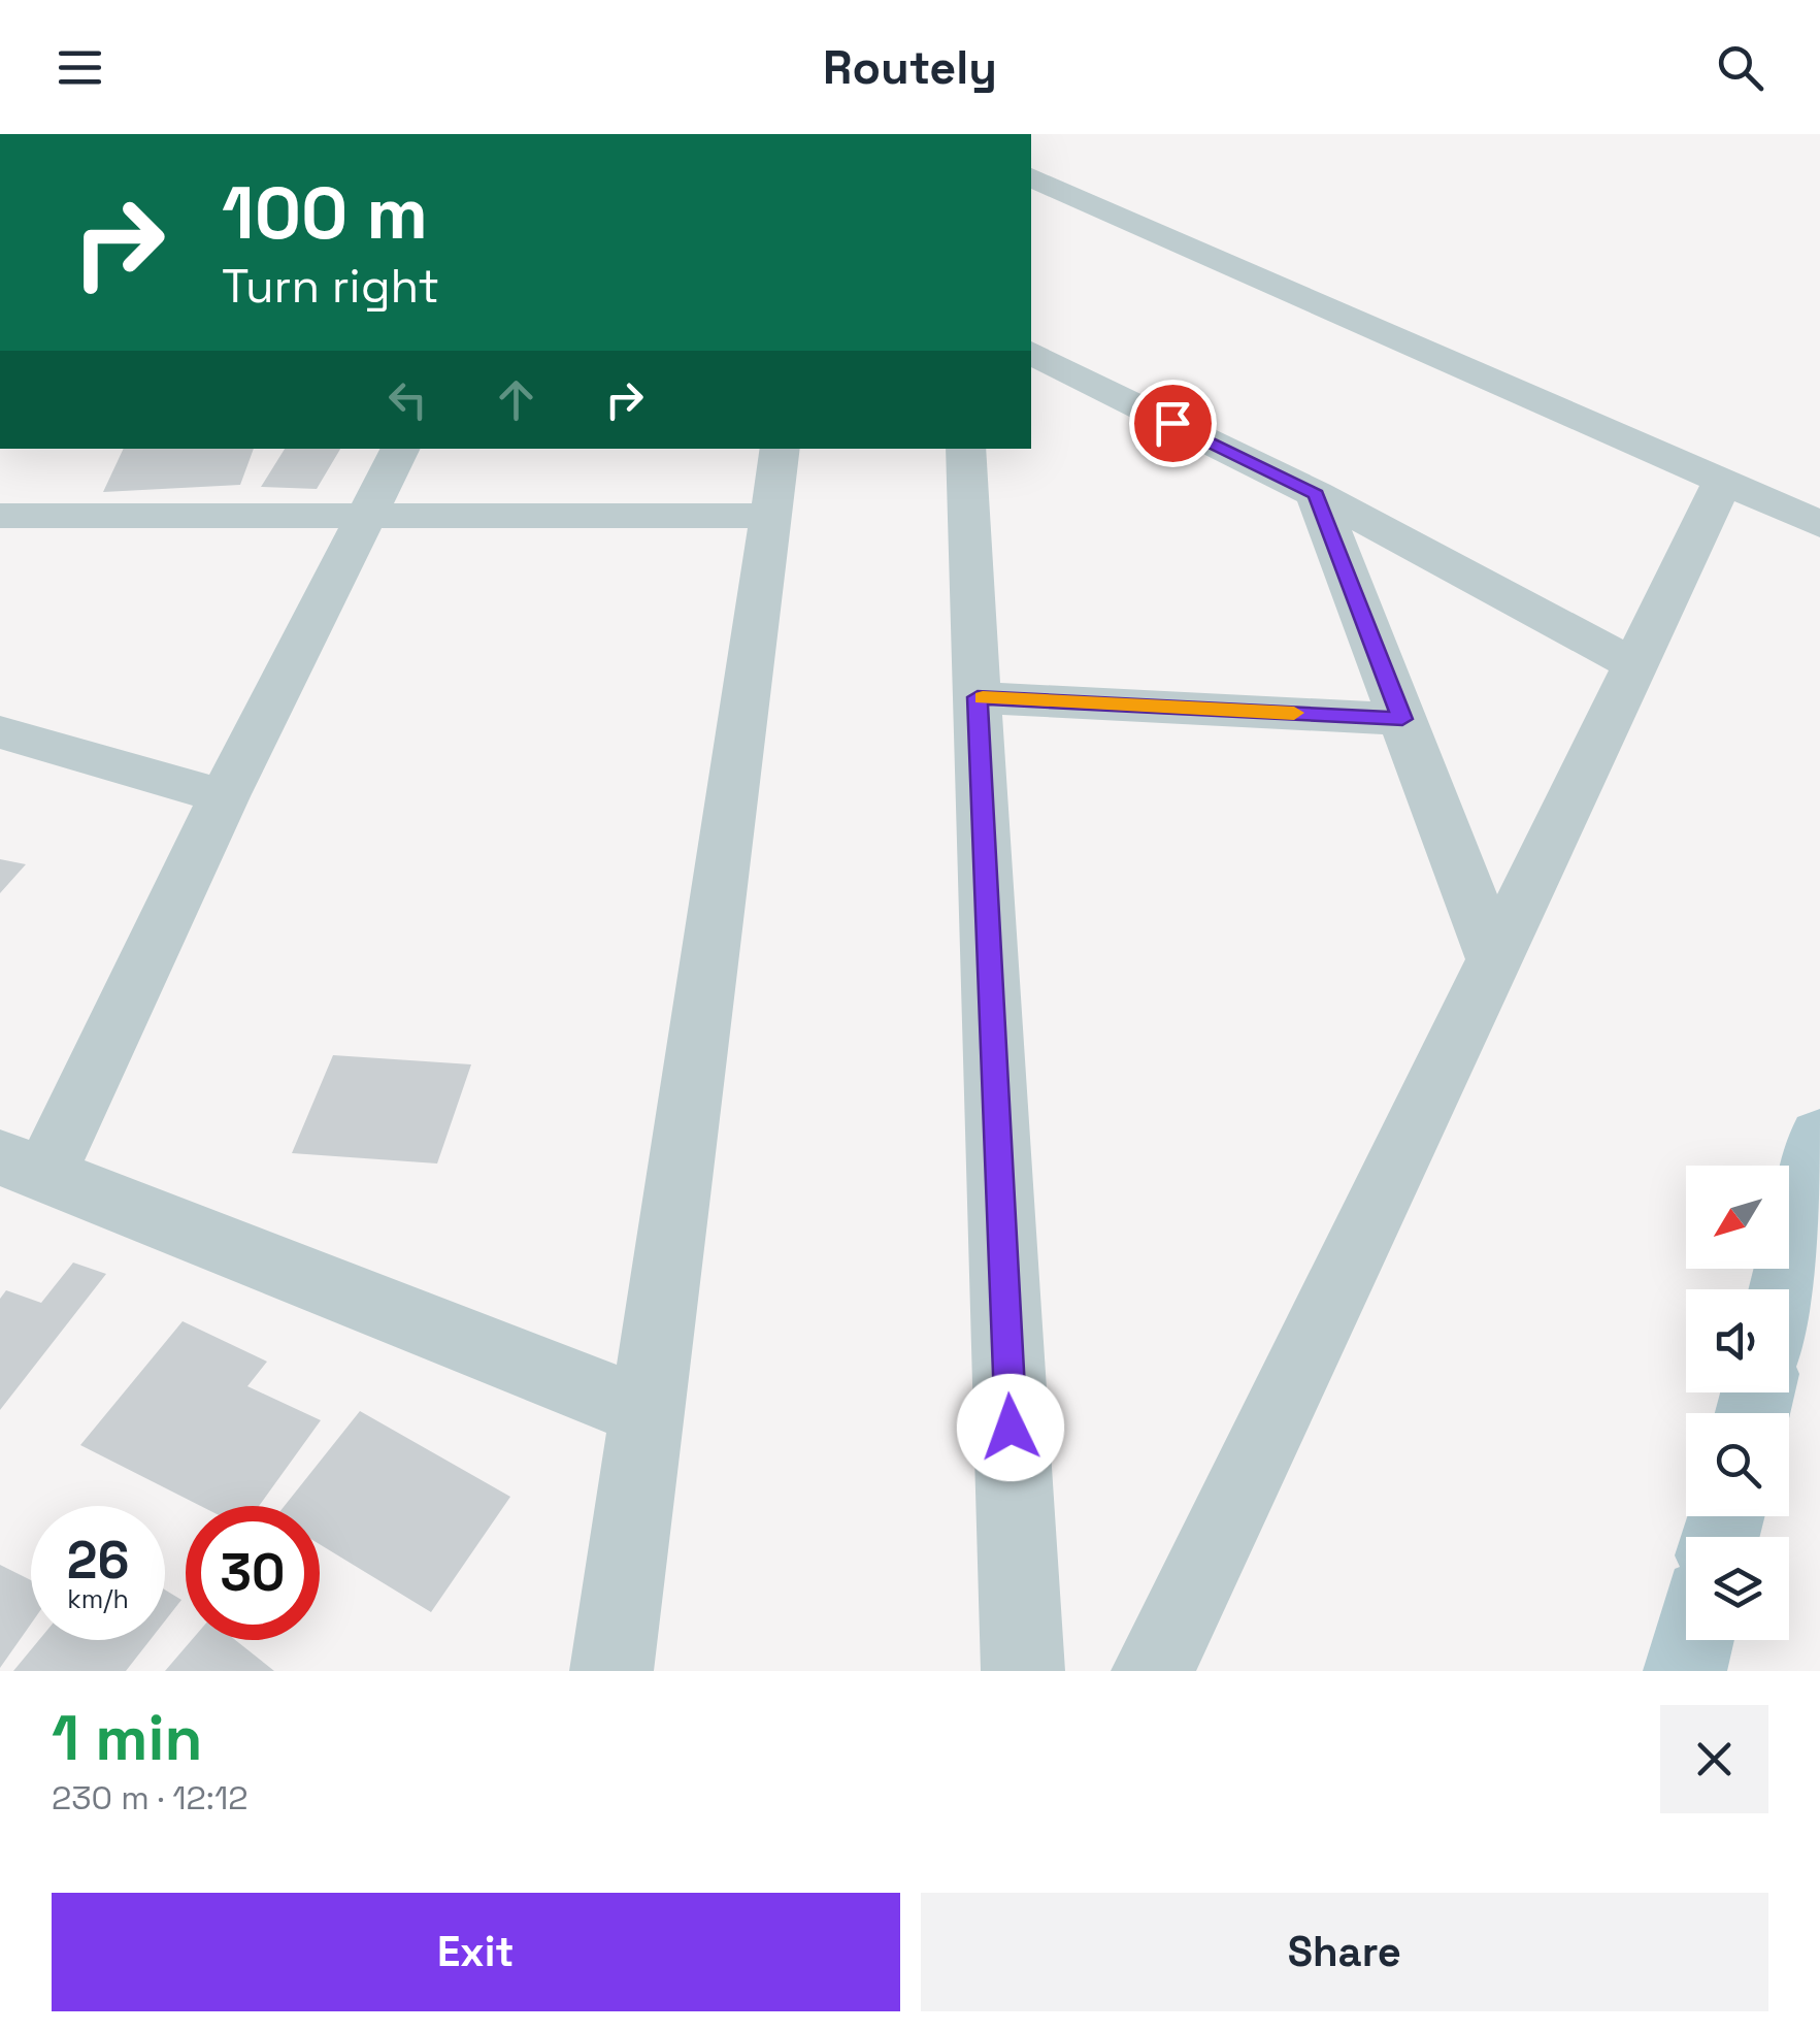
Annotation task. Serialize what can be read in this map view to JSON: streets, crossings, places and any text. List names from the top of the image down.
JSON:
{
  "north": "bottom left",
  "page": {
    "header": "Routely",
    "turn": ["100 m", "Turn right"],
    "speed": "26 km/h",
    "limit": "30",
    "heading": ["1 min", "230 m · 12:12"],
    "buttons": ["Exit", "Share"]
  }
}
